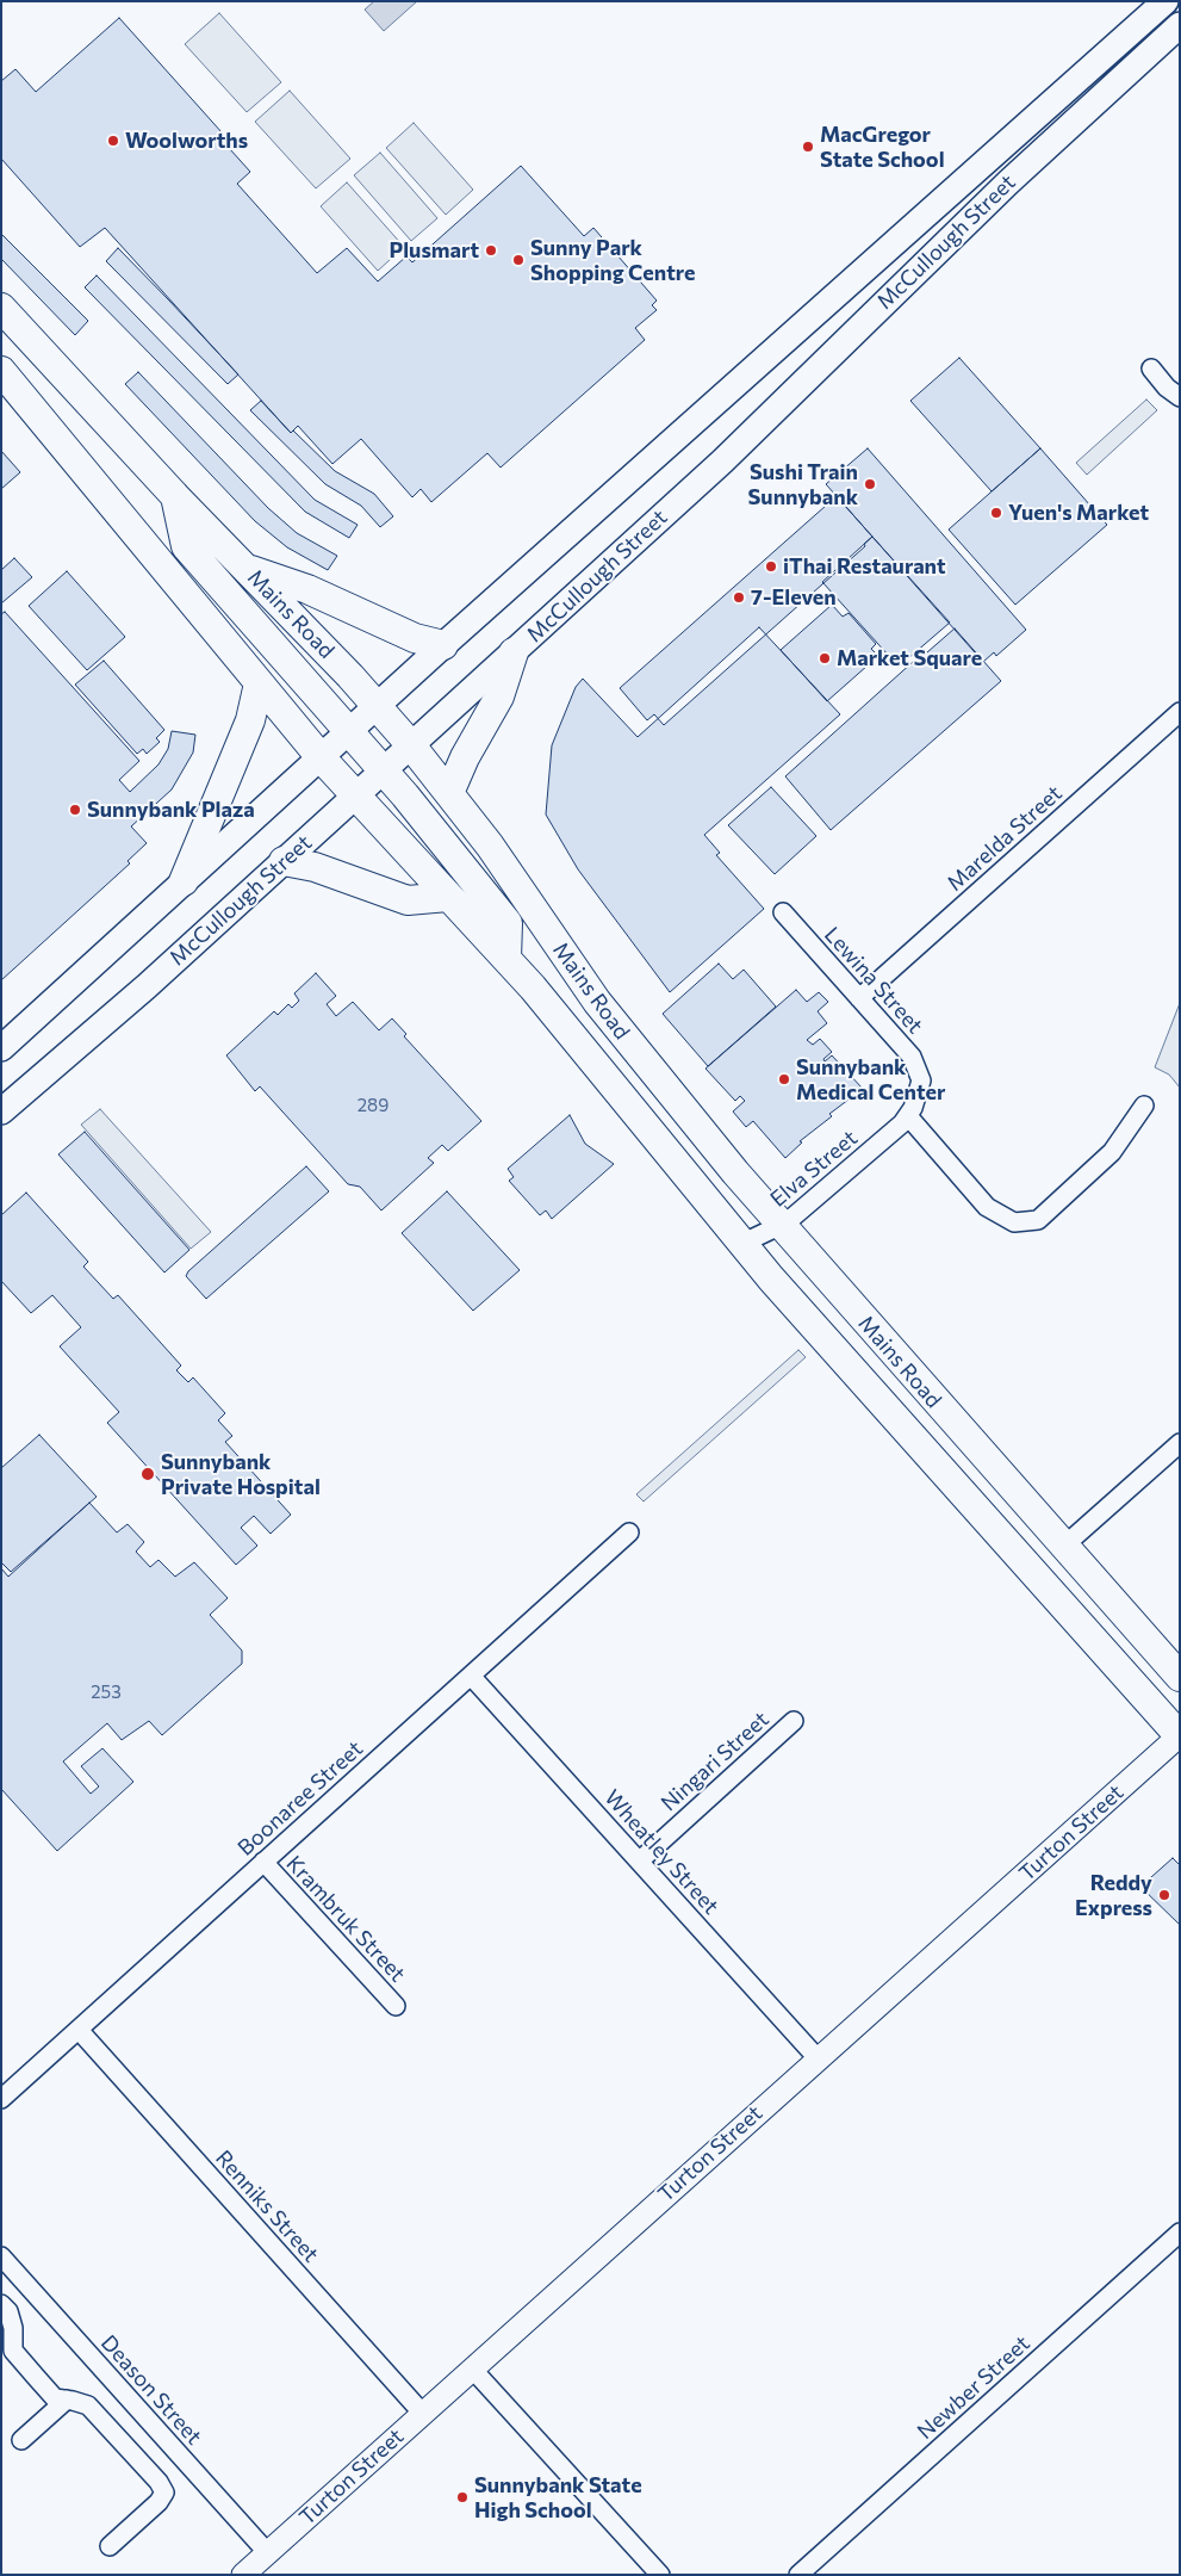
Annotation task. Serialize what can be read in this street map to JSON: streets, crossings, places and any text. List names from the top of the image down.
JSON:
{
  "streets": {
    "main road": ["McCullough Street", "Mains Road"],
    "street": [
      "Marelda Street",
      "Lewina Street",
      "Elva Street",
      "Ningari Street",
      "Boonaree Street",
      "Turton Street",
      "Wheatley Street",
      "Krambruk Street",
      "Renniks Street",
      "Newber Street",
      "Deason Street"
    ]
  },
  "crossings": [
    ["McCullough Street", "Mains Road"],
    ["Mains Road", "Elva Street"],
    ["Mains Road", "Turton Street"],
    ["Marelda Street", "Lewina Street"],
    ["Lewina Street", "Elva Street"],
    ["Ningari Street", "Wheatley Street"],
    ["Boonaree Street", "Wheatley Street"],
    ["Boonaree Street", "Krambruk Street"],
    ["Boonaree Street", "Renniks Street"],
    ["Turton Street", "Wheatley Street"],
    ["Turton Street", "Renniks Street"],
    ["Turton Street", "Deason Street"]
  ],
  "places": [
    "Woolworths",
    "MacGregor State School",
    "Plusmart",
    "Sunny Park Shopping Centre",
    "Sushi Train Sunnybank",
    "Yuen's Market",
    "iThai Restaurant",
    "7-Eleven",
    "Market Square",
    "Sunnybank Plaza",
    "Sunnybank Medical Center",
    "Sunnybank Private Hospital",
    "Reddy Express",
    "Sunnybank State High School"
  ],
  "house_numbers": ["289", "253"]
}
